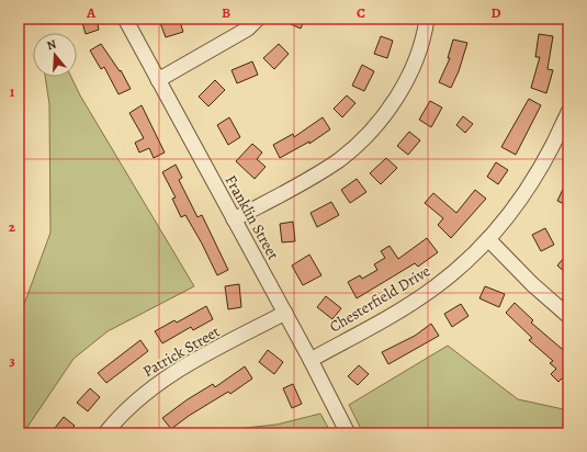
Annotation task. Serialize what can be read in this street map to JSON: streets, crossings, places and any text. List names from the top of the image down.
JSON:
{
  "streets": {
    "street": ["Franklin Street", "Chesterfield Drive", "Patrick Street"]
  },
  "crossings": [
    ["Franklin Street", "Chesterfield Drive"],
    ["Franklin Street", "Patrick Street"]
  ],
  "north": "top",
  "grid": {
    "columns": [
      "A",
      "B",
      "C",
      "D"
    ],
    "rows": ["1", "2", "3"]
  }
}
